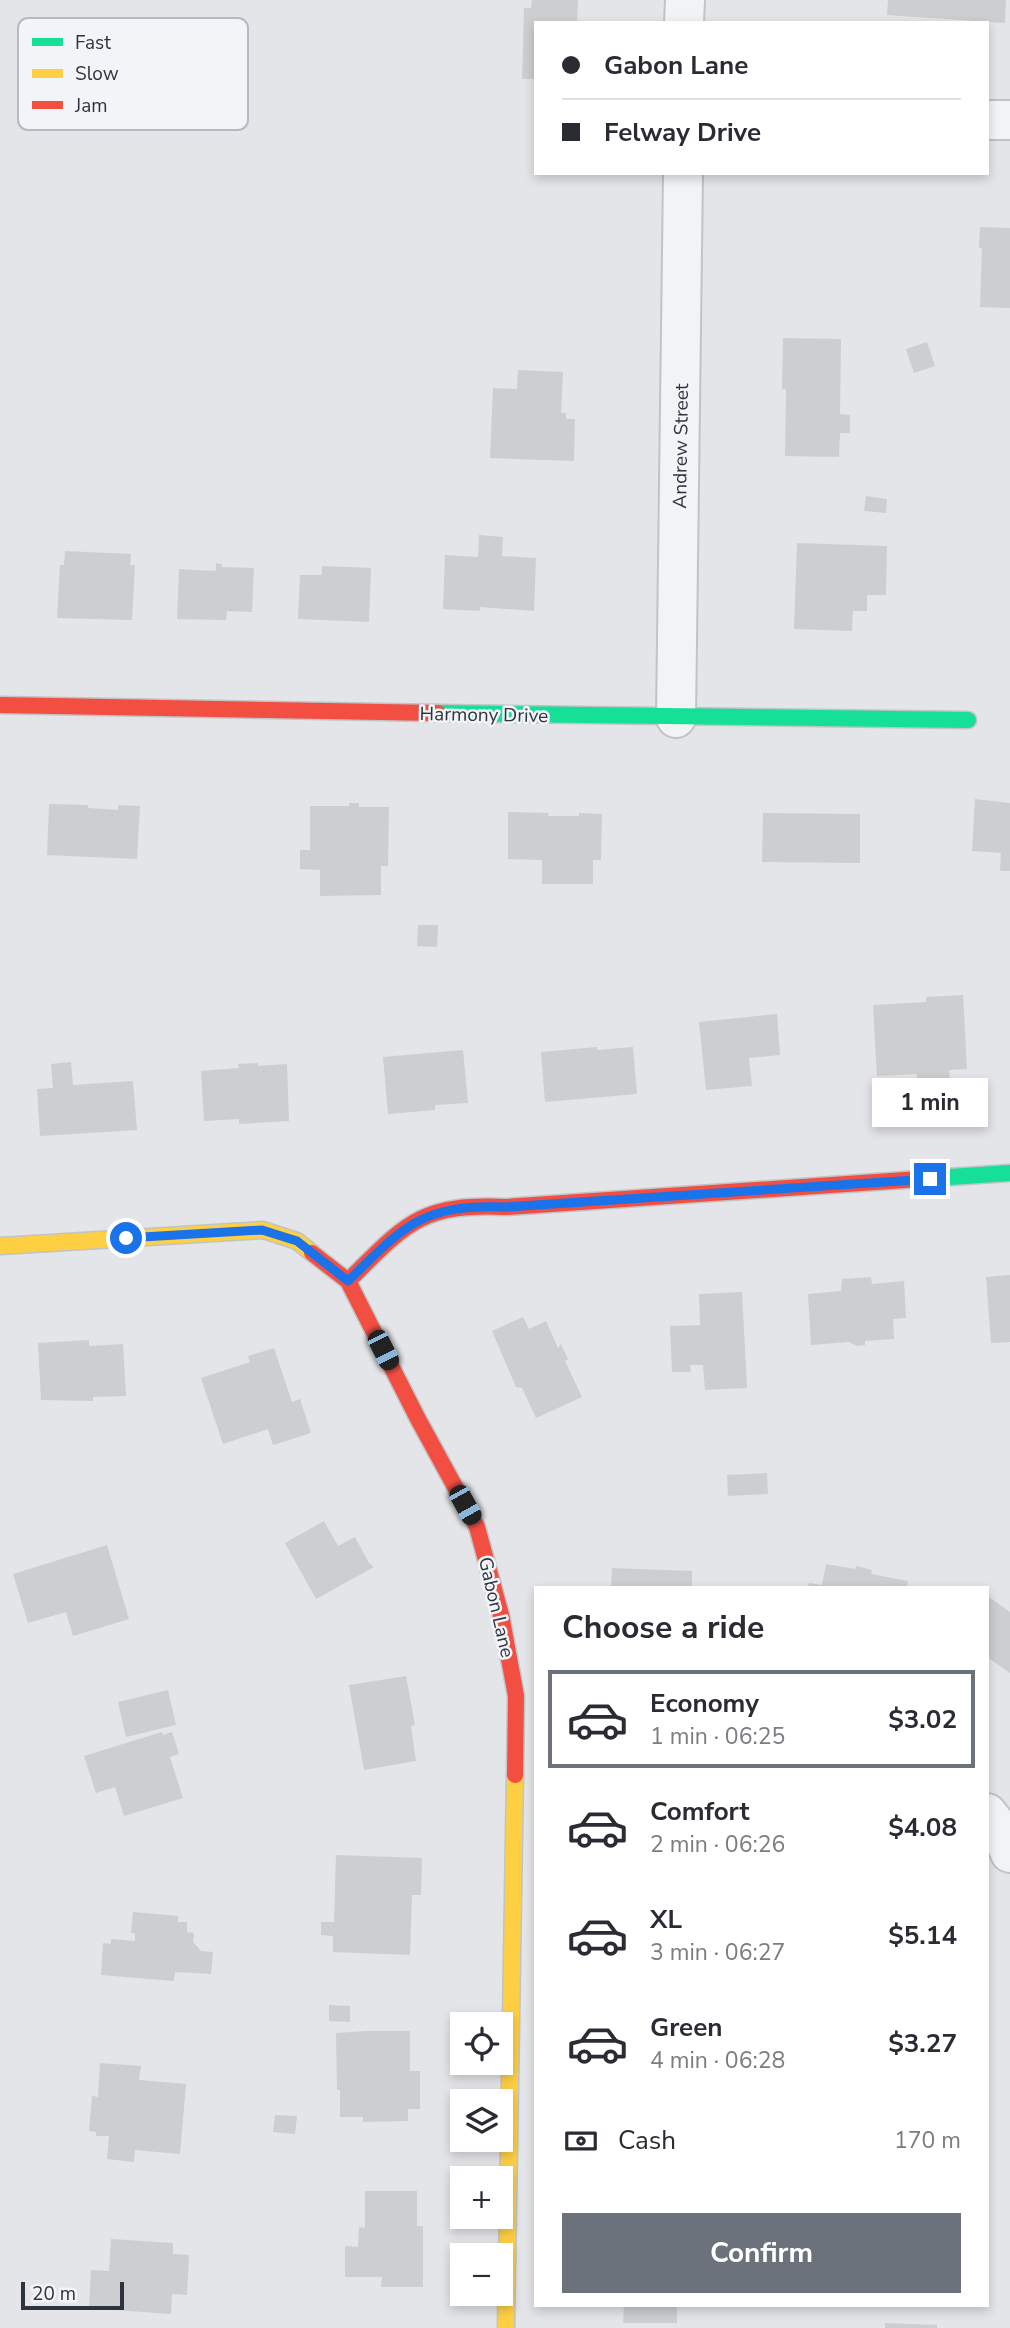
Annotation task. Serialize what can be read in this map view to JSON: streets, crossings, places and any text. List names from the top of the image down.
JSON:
{
  "streets": {
    "street": ["Andrew Street", "Harmony Drive", "Gabon Lane"]
  },
  "crossings": [
    ["Andrew Street", "Harmony Drive"]
  ],
  "legend": ["Fast", "Slow", "Jam"],
  "scale_bar": "20 m",
  "page": {
    "banner": ["Gabon Lane", "Felway Drive"],
    "bubble": "1 min",
    "heading": "Choose a ride",
    "list": [
      {
        "name": "Economy",
        "note": "1 min · 06:25",
        "value": "$3.02"
      },
      {
        "name": "Comfort",
        "note": "2 min · 06:26",
        "value": "$4.08"
      },
      {
        "name": "XL",
        "note": "3 min · 06:27",
        "value": "$5.14"
      },
      {
        "name": "Green",
        "note": "4 min · 06:28",
        "value": "$3.27"
      }
    ],
    "map_buttons": ["+", "−"],
    "pay": ["Cash", "170 m"],
    "buttons": "Confirm",
    "scale": "20 m"
  }
}
